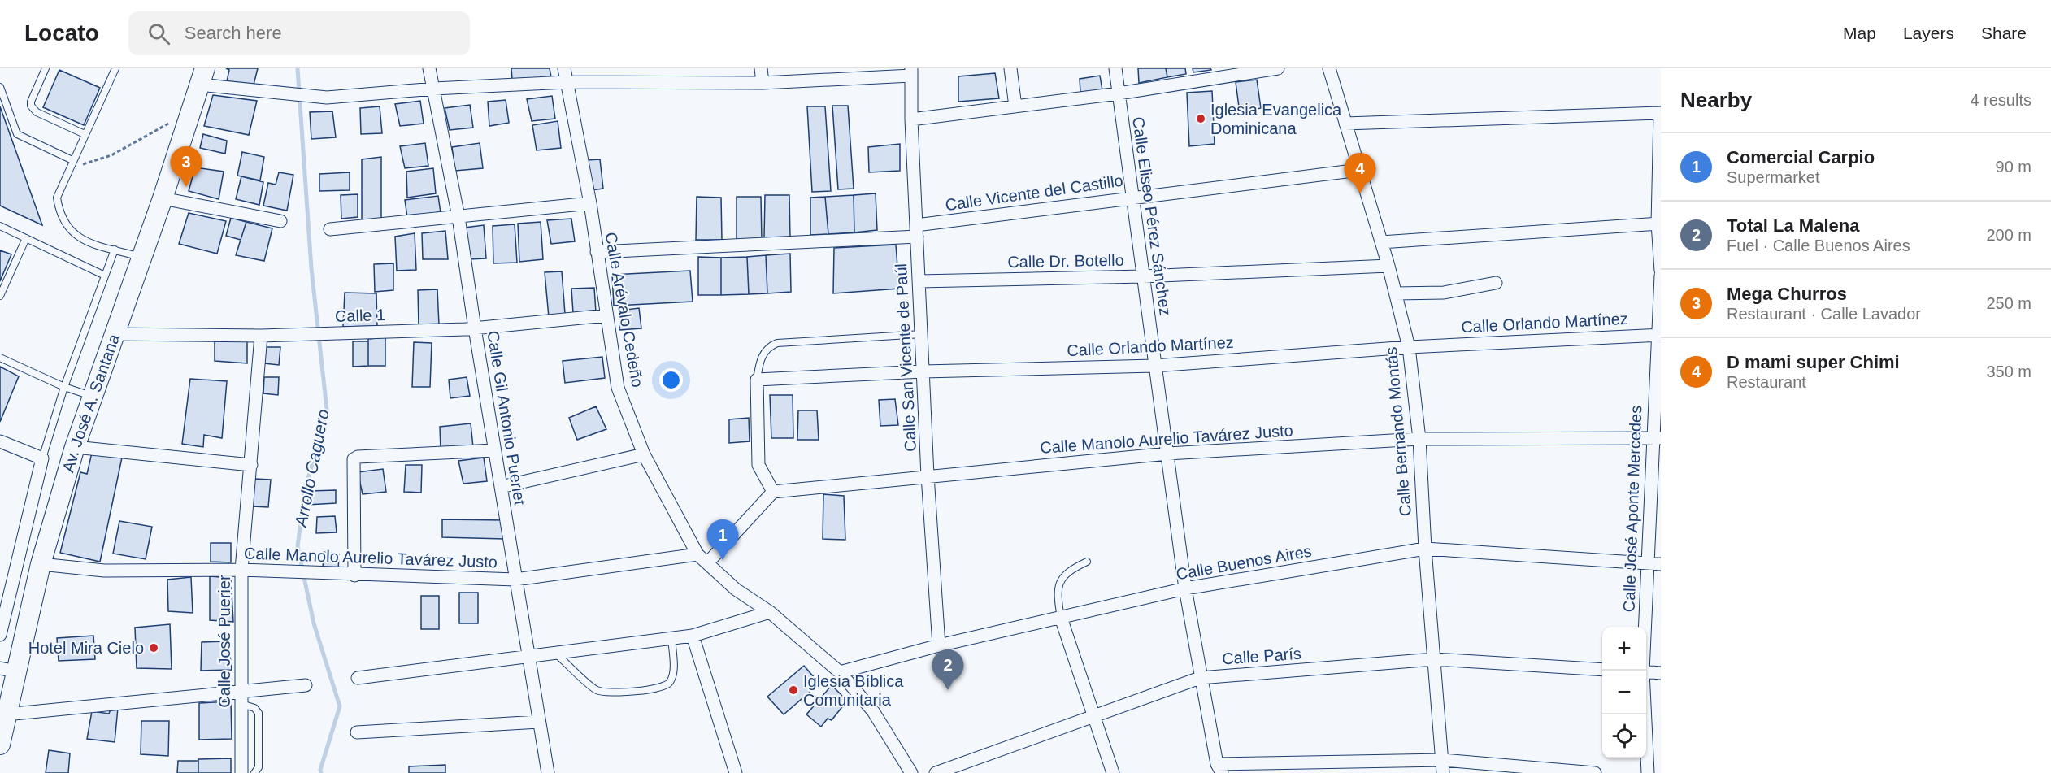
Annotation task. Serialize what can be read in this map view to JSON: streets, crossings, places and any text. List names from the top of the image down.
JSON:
{
  "streets": {
    "main road": ["Av. José A. Santana"],
    "street": [
      "Calle Vicente del Castillo",
      "Calle Eliseo Pérez Sánchez",
      "Calle Dr. Botello",
      "Calle Arévalo Cedeño",
      "Calle 1",
      "Calle Orlando Martínez",
      "Calle San Vicente de Paúl",
      "Calle Gil Antonio Pueriet",
      "Calle Bernando Montás",
      "Calle Manolo Aurelio Tavárez Justo",
      "Calle José Aponte Mercedes",
      "Calle Buenos Aires",
      "Calle José Puerier",
      "Calle París"
    ]
  },
  "crossings": [
    ["Calle Vicente del Castillo", "Calle Eliseo Pérez Sánchez"],
    ["Calle Vicente del Castillo", "Calle Arévalo Cedeño"],
    ["Calle Vicente del Castillo", "Calle San Vicente de Paúl"],
    ["Calle Vicente del Castillo", "Calle Bernando Montás"],
    ["Calle Eliseo Pérez Sánchez", "Calle Dr. Botello"],
    ["Calle Eliseo Pérez Sánchez", "Calle Orlando Martínez"],
    ["Calle Eliseo Pérez Sánchez", "Calle Manolo Aurelio Tavárez Justo"],
    ["Calle Eliseo Pérez Sánchez", "Calle Buenos Aires"],
    ["Calle Eliseo Pérez Sánchez", "Calle París"],
    ["Calle Dr. Botello", "Calle San Vicente de Paúl"],
    ["Calle Dr. Botello", "Calle Bernando Montás"],
    ["Calle Arévalo Cedeño", "Calle 1"],
    ["Calle Arévalo Cedeño", "Calle Manolo Aurelio Tavárez Justo"],
    ["Calle Arévalo Cedeño", "Calle Buenos Aires"],
    ["Calle 1", "Av. José A. Santana"],
    ["Calle 1", "Calle Gil Antonio Pueriet"],
    ["Calle 1", "Calle José Puerier"],
    ["Calle Orlando Martínez", "Calle San Vicente de Paúl"],
    ["Calle Orlando Martínez", "Calle Bernando Montás"],
    ["Calle Orlando Martínez", "Calle José Aponte Mercedes"],
    ["Calle San Vicente de Paúl", "Calle Manolo Aurelio Tavárez Justo"],
    ["Calle San Vicente de Paúl", "Calle Buenos Aires"],
    ["Av. José A. Santana", "Calle Manolo Aurelio Tavárez Justo"],
    ["Calle Gil Antonio Pueriet", "Calle Manolo Aurelio Tavárez Justo"],
    ["Calle Bernando Montás", "Calle Manolo Aurelio Tavárez Justo"],
    ["Calle Bernando Montás", "Calle Buenos Aires"],
    ["Calle Bernando Montás", "Calle París"],
    ["Calle Manolo Aurelio Tavárez Justo", "Calle José Aponte Mercedes"],
    ["Calle Manolo Aurelio Tavárez Justo", "Calle José Puerier"],
    ["Calle José Aponte Mercedes", "Calle Buenos Aires"]
  ],
  "water": ["Arrollo Caguero"],
  "places": ["Iglesia Evangelica Dominicana", "Hotel Mira Cielo", "Iglesia Bíblica Comunitaria"],
  "page": {
    "header": "Locato",
    "search": "Search here",
    "nav": ["Map", "Layers", "Share"],
    "heading": ["Nearby", "4 results"],
    "list": [
      {
        "mark": "1",
        "name": "Comercial Carpio",
        "note": "Supermarket",
        "value": "90 m"
      },
      {
        "mark": "2",
        "name": "Total La Malena",
        "note": "Fuel · Calle Buenos Aires",
        "value": "200 m"
      },
      {
        "mark": "3",
        "name": "Mega Churros",
        "note": "Restaurant · Calle Lavador",
        "value": "250 m"
      },
      {
        "mark": "4",
        "name": "D mami super Chimi",
        "note": "Restaurant",
        "value": "350 m"
      }
    ],
    "pins": [
      "3",
      "4",
      "1",
      "2"
    ],
    "map_buttons": ["+", "−"]
  }
}
